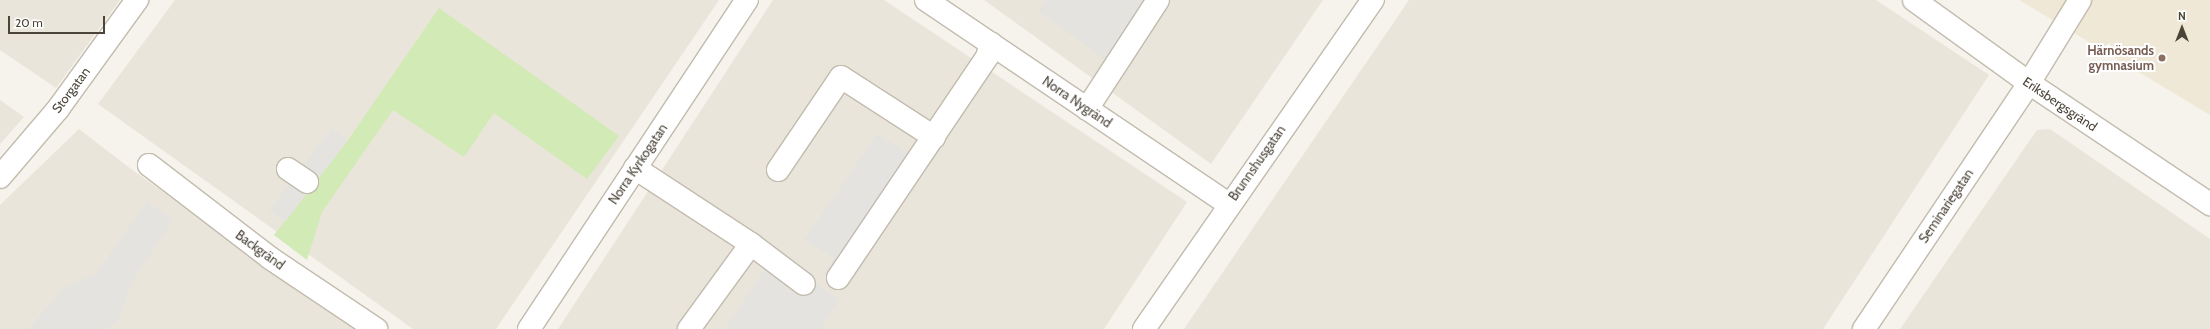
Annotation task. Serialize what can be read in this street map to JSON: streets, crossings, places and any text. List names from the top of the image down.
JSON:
{
  "streets": {
    "street": [
      "Storgatan",
      "Norra Nygränd",
      "Eriksbergsgränd",
      "Brunnshusgatan",
      "Norra Kyrkogatan",
      "Seminariegatan",
      "Backgränd"
    ]
  },
  "crossings": [
    ["Norra Nygränd", "Brunnshusgatan"],
    ["Eriksbergsgränd", "Seminariegatan"]
  ],
  "places": ["Härnösands gymnasium"],
  "scale_bar": "20 m",
  "north": "top"
}
